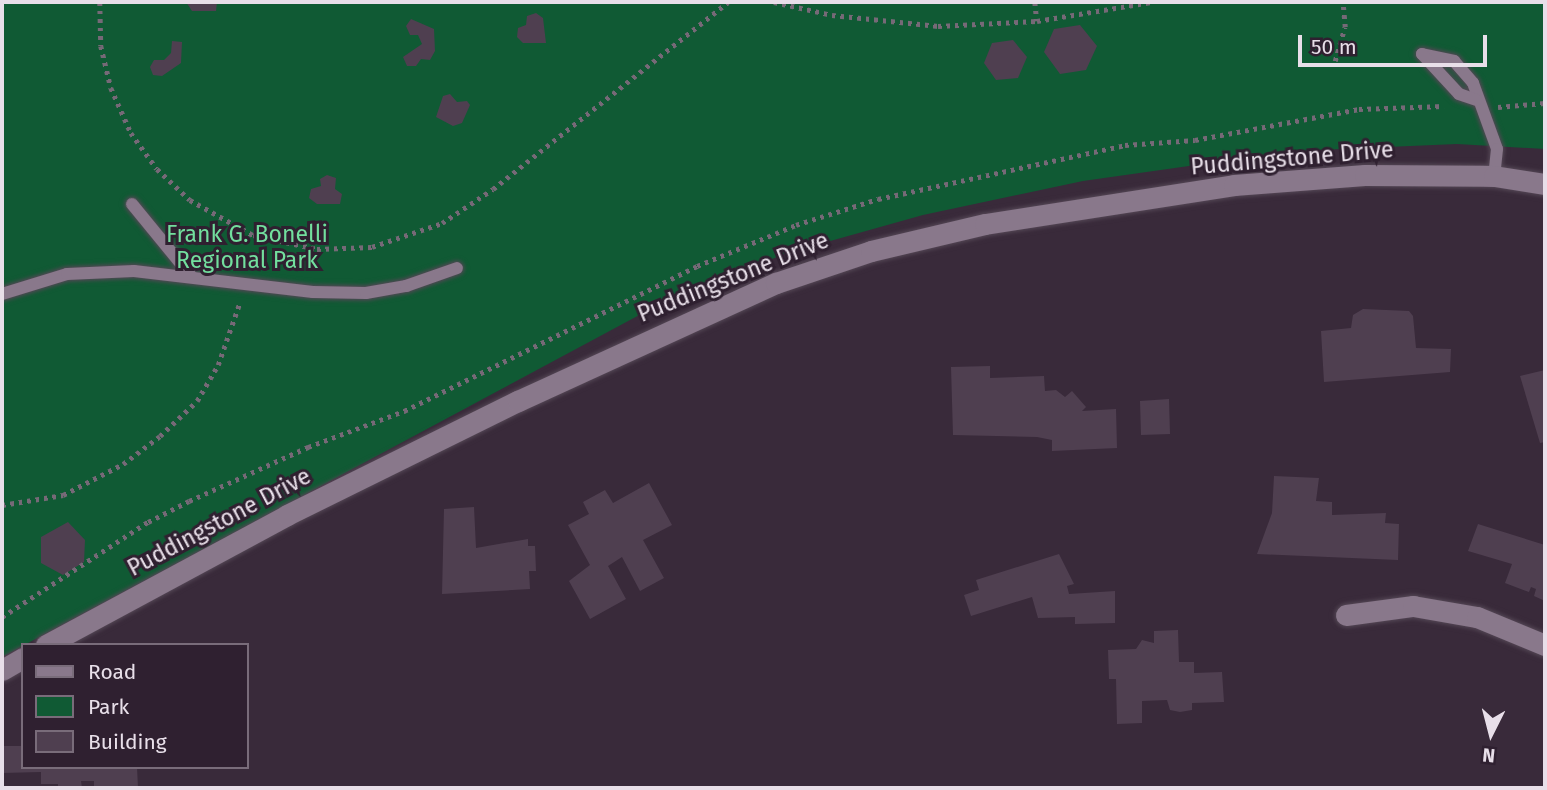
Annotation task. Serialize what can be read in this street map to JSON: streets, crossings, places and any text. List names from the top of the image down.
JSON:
{
  "streets": {
    "street": ["Puddingstone Drive"]
  },
  "parks": ["Frank G. Bonelli Regional Park"],
  "legend": ["Road", "Park", "Building"],
  "scale_bar": "50 m",
  "north": "bottom"
}
